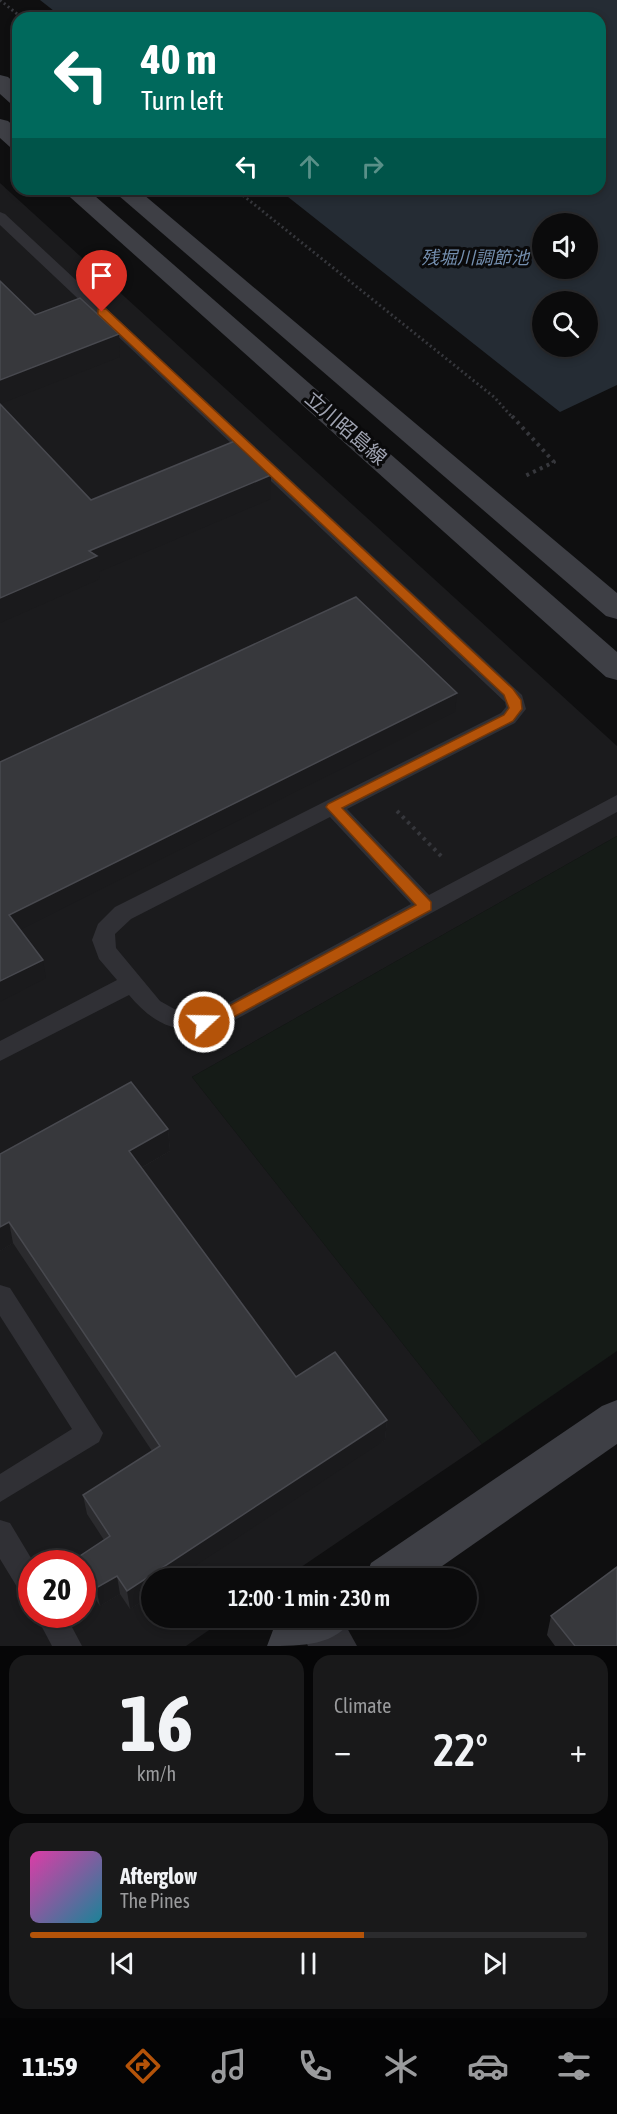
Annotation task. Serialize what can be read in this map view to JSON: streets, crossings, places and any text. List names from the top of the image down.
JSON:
{
  "streets": {
    "main road": ["立川昭島線"]
  },
  "water": ["残堀川調節池"],
  "page": {
    "turn": ["40 m", "Turn left"],
    "limit": "20",
    "trip": "12:00 · 1 min · 230 m",
    "tile": [
      ["16", "km/h"],
      "Climate"
    ],
    "heat": ["−", "22°", "+"],
    "song": ["Afterglow", "The Pines"],
    "tabs": "11:59"
  }
}
